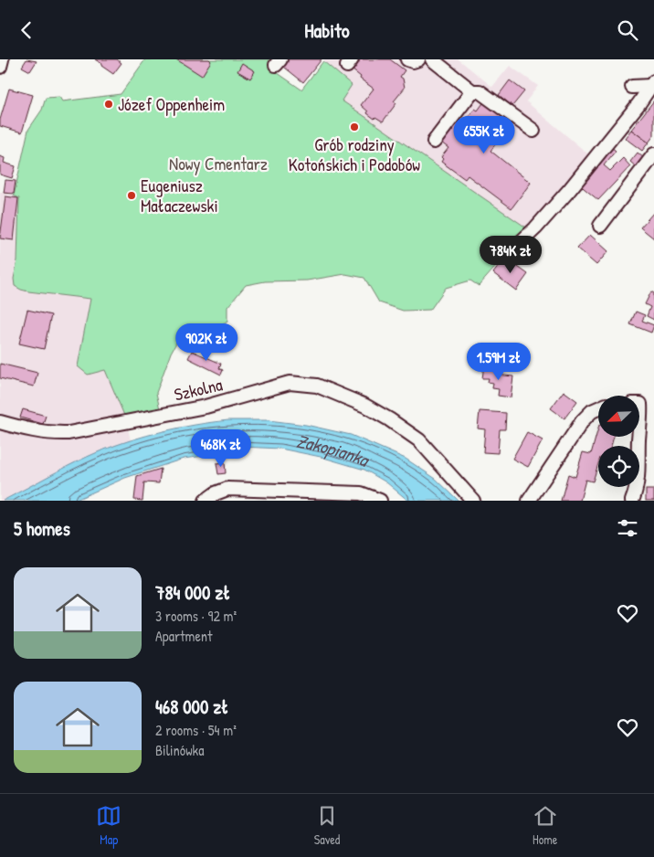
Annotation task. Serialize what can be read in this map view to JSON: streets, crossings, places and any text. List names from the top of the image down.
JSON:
{
  "streets": {
    "street": ["Szkolna"]
  },
  "water": ["Zakopianka"],
  "parks": ["Nowy Cmentarz"],
  "places": ["Józef Oppenheim", "Grób rodziny Kotońskich i Podobów", "Eugeniusz Małaczewski"],
  "north": "bottom left",
  "page": {
    "header": "Habito",
    "price": [
      "655K zł",
      "784K zł",
      "902K zł",
      "1.59M zł",
      "468K zł"
    ],
    "heading": "5 homes",
    "list": [
      {
        "name": "784 000 zł",
        "note": "3 rooms · 92 m² · Apartment"
      },
      {
        "name": "468 000 zł",
        "note": "2 rooms · 54 m² · Bilinówka"
      }
    ],
    "tabs": ["Map", "Saved", "Home"]
  }
}
